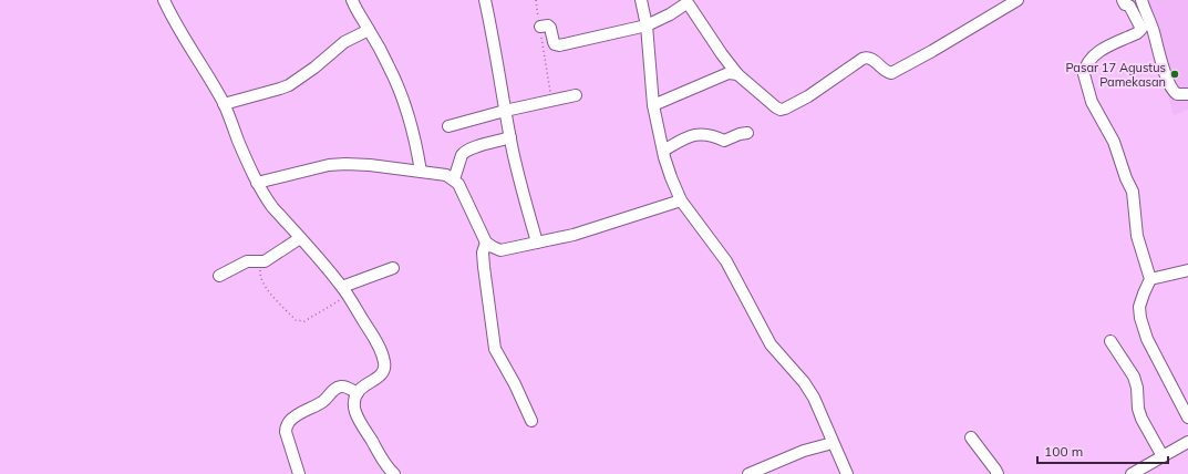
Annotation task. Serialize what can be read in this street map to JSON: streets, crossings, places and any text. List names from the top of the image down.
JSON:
{
  "places": ["Pasar 17 Agustus Pamekasan"],
  "scale_bar": "100 m"
}
